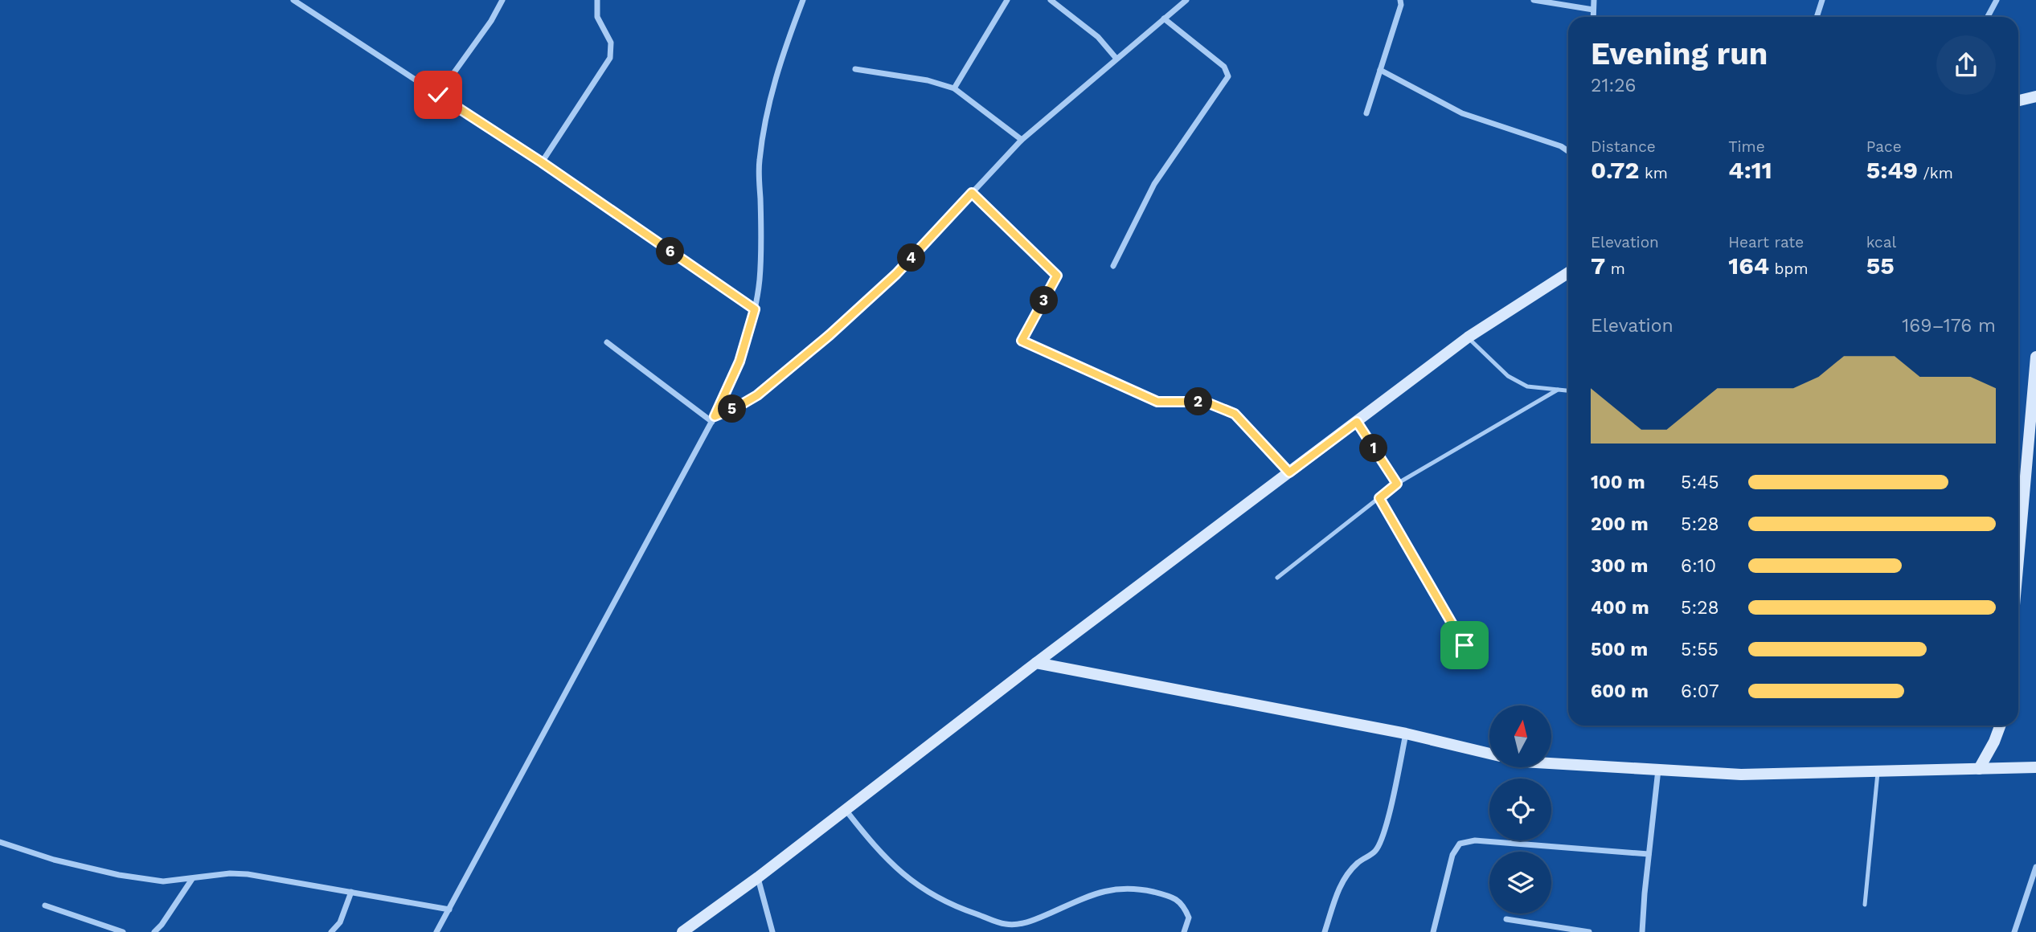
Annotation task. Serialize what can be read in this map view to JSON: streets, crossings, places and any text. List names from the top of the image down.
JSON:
{
  "north": "top",
  "page": {
    "heading": ["Evening run", "21:26"],
    "stats": [
      ["Distance", "0.72 km"],
      ["Time", "4:11"],
      ["Pace", "5:49 /km"],
      ["Elevation", "7 m"],
      ["Heart rate", "164 bpm"],
      ["kcal", "55"]
    ],
    "pins": [
      "6",
      "4",
      "3",
      "2",
      "5",
      "1"
    ],
    "chart": ["Elevation", "169–176 m"],
    "list": [
      {
        "name": "100 m",
        "note": "5:45"
      },
      {
        "name": "200 m",
        "note": "5:28"
      },
      {
        "name": "300 m",
        "note": "6:10"
      },
      {
        "name": "400 m",
        "note": "5:28"
      },
      {
        "name": "500 m",
        "note": "5:55"
      },
      {
        "name": "600 m",
        "note": "6:07"
      }
    ]
  }
}
